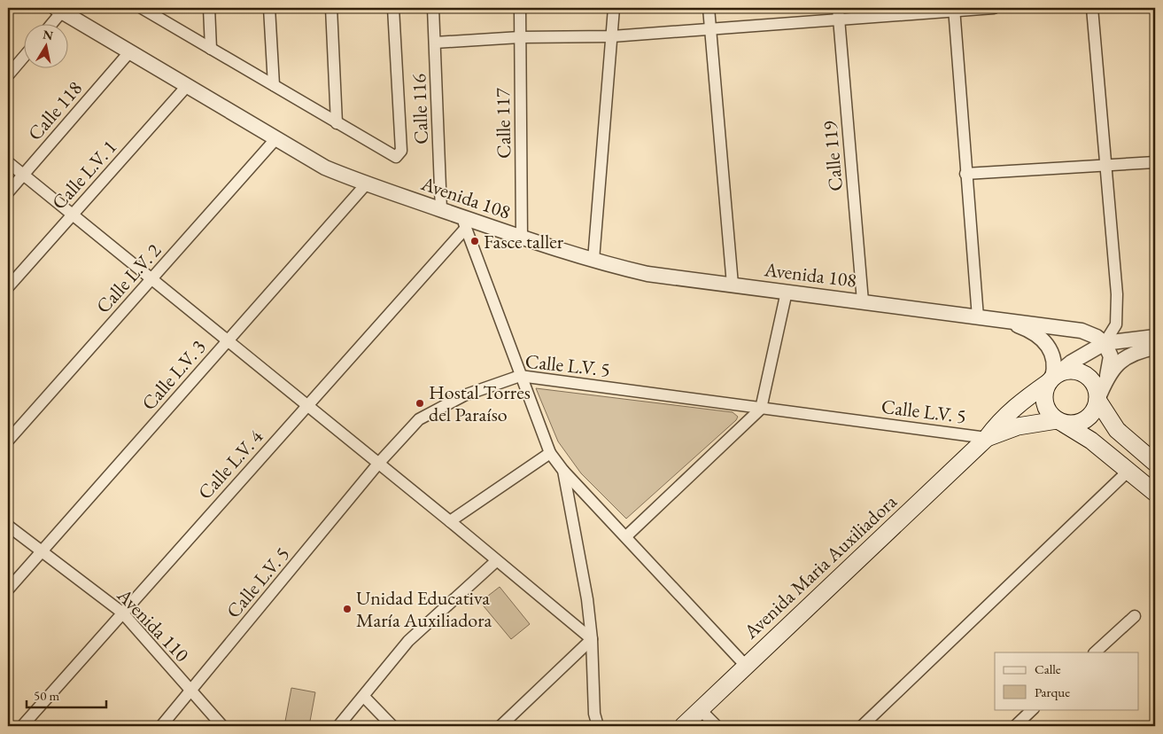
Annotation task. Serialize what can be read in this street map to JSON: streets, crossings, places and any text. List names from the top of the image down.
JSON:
{
  "streets": {
    "main road": ["Avenida Maria Auxiliadora"],
    "street": [
      "Calle 116",
      "Calle 118",
      "Calle 117",
      "Calle 119",
      "Calle L.V. 1",
      "Avenida 108",
      "Calle L.V. 2",
      "Calle L.V. 5",
      "Calle L.V. 3",
      "Calle L.V. 4",
      "Avenida 110"
    ]
  },
  "crossings": [
    ["Calle 116", "Avenida 108"],
    ["Calle 118", "Avenida 108"],
    ["Calle 117", "Avenida 108"],
    ["Calle 119", "Avenida 108"],
    ["Calle L.V. 1", "Avenida 108"],
    ["Avenida 108", "Calle L.V. 2"],
    ["Avenida 108", "Calle L.V. 3"],
    ["Avenida 108", "Calle L.V. 4"],
    ["Avenida 108", "Avenida Maria Auxiliadora"],
    ["Calle L.V. 5", "Avenida Maria Auxiliadora"],
    ["Calle L.V. 5", "Avenida 110"],
    ["Calle L.V. 3", "Avenida 110"],
    ["Calle L.V. 4", "Avenida 110"]
  ],
  "places": ["Fasce taller", "Hostal Torres del Paraíso", "Unidad Educativa María Auxiliadora"],
  "legend": ["Calle", "Parque"],
  "scale_bar": "50 m",
  "north": "top"
}
